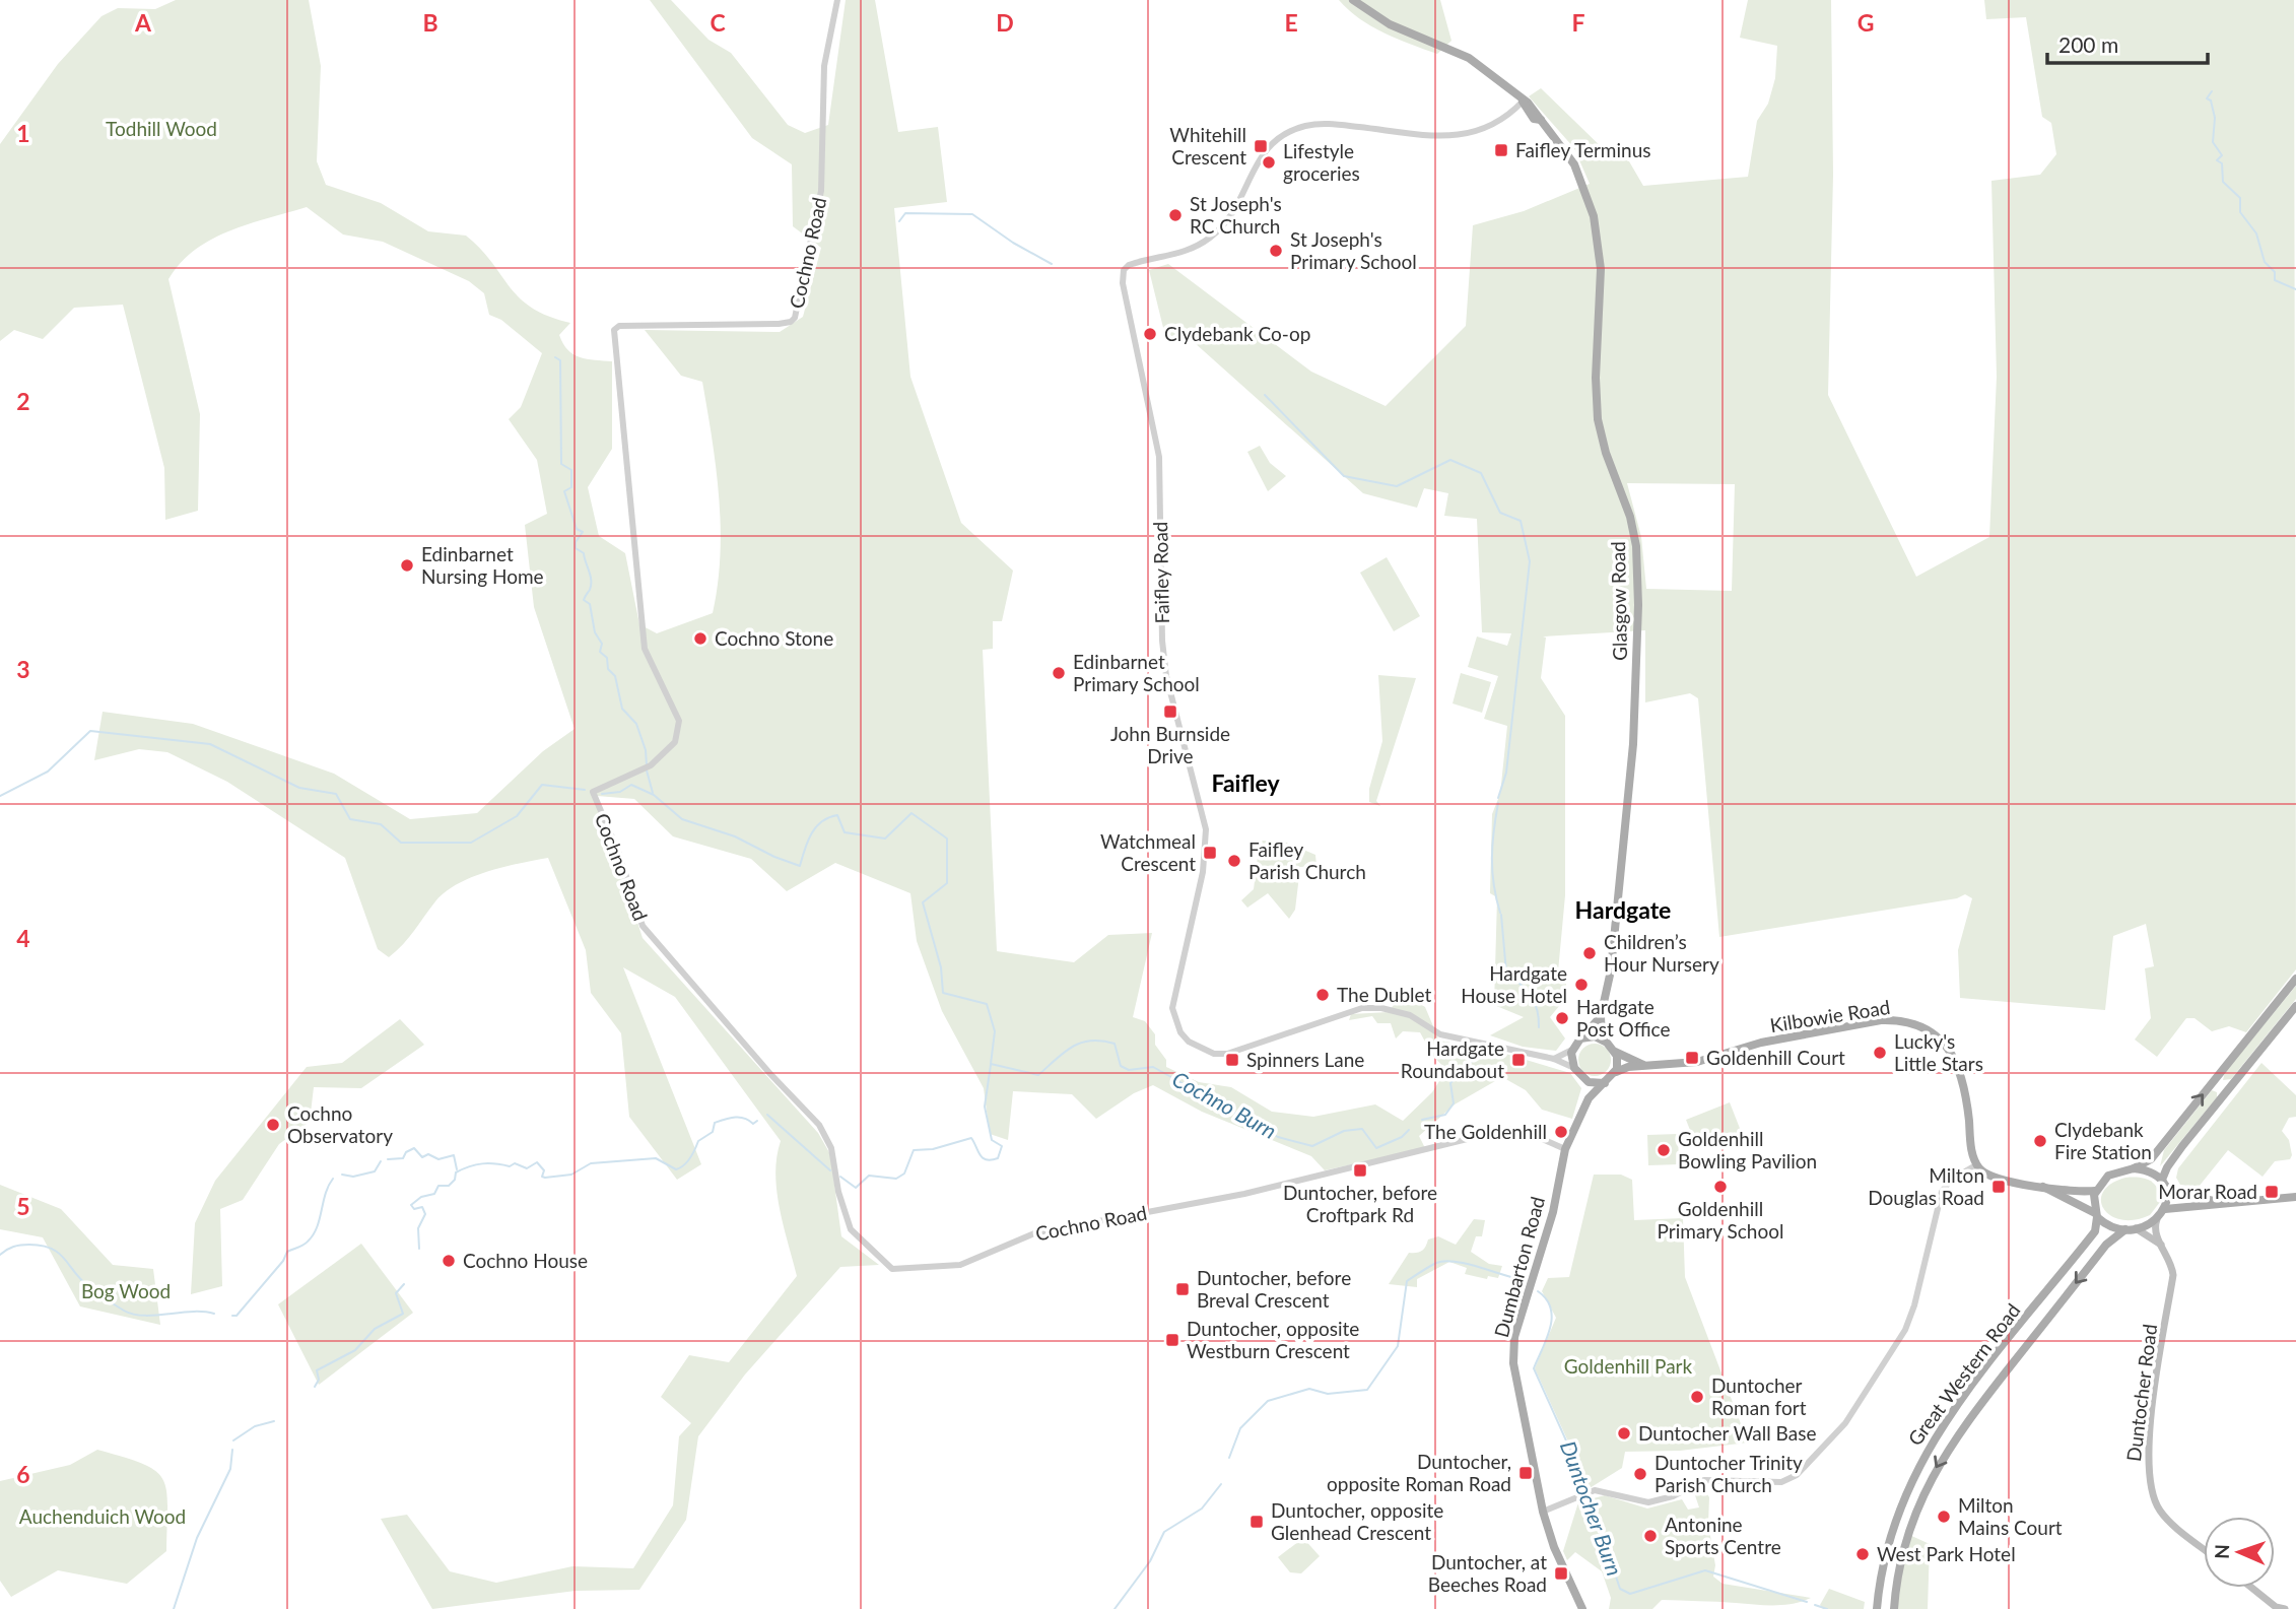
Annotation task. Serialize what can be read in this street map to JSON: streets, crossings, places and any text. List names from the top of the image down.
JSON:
{
  "streets": {
    "main road": [
      "Glasgow Road",
      "Kilbowie Road",
      "Dumbarton Road",
      "Great Western Road",
      "Duntocher Road"
    ],
    "street": ["Cochno Road", "Faifley Road"]
  },
  "crossings": [
    ["Cochno Road", "Dumbarton Road"],
    ["Faifley Road", "Glasgow Road"],
    ["Faifley Road", "Kilbowie Road"],
    ["Glasgow Road", "Kilbowie Road"],
    ["Great Western Road", "Duntocher Road"]
  ],
  "districts": ["Faifley", "Hardgate"],
  "water": ["Cochno Burn", "Duntocher Burn"],
  "parks": [
    "Todhill Wood",
    "Bog Wood",
    "Goldenhill Park",
    "Auchenduich Wood"
  ],
  "places": {
    "transit": [
      "Whitehill Crescent",
      "Faifley Terminus",
      "John Burnside Drive",
      "Watchmeal Crescent",
      "Goldenhill Court",
      "Spinners Lane",
      "Hardgate Roundabout",
      "Duntocher, before Croftpark Rd",
      "Milton Douglas Road",
      "Morar Road",
      "Duntocher, before Breval Crescent",
      "Duntocher, opposite Westburn Crescent",
      "Duntocher, opposite Roman Road",
      "Duntocher, opposite Glenhead Crescent",
      "Duntocher, at Beeches Road"
    ],
    "other": [
      "Lifestyle groceries",
      "St Joseph's RC Church",
      "St Joseph's Primary School",
      "Clydebank Co-op",
      "Edinbarnet Nursing Home",
      "Cochno Stone",
      "Edinbarnet Primary School",
      "Faifley Parish Church",
      "Children’s Hour Nursery",
      "Hardgate House Hotel",
      "The Dublet",
      "Hardgate Post Office",
      "Lucky's Little Stars",
      "Cochno Observatory",
      "The Goldenhill",
      "Clydebank Fire Station",
      "Goldenhill Bowling Pavilion",
      "Goldenhill Primary School",
      "Cochno House",
      "Duntocher Roman fort",
      "Duntocher Wall Base",
      "Duntocher Trinity Parish Church",
      "Milton Mains Court",
      "Antonine Sports Centre",
      "West Park Hotel"
    ]
  },
  "scale_bar": "200 m",
  "north": "left",
  "grid": {
    "columns": [
      "A",
      "B",
      "C",
      "D",
      "E",
      "F",
      "G"
    ],
    "rows": [
      "1",
      "2",
      "3",
      "4",
      "5",
      "6"
    ]
  }
}
